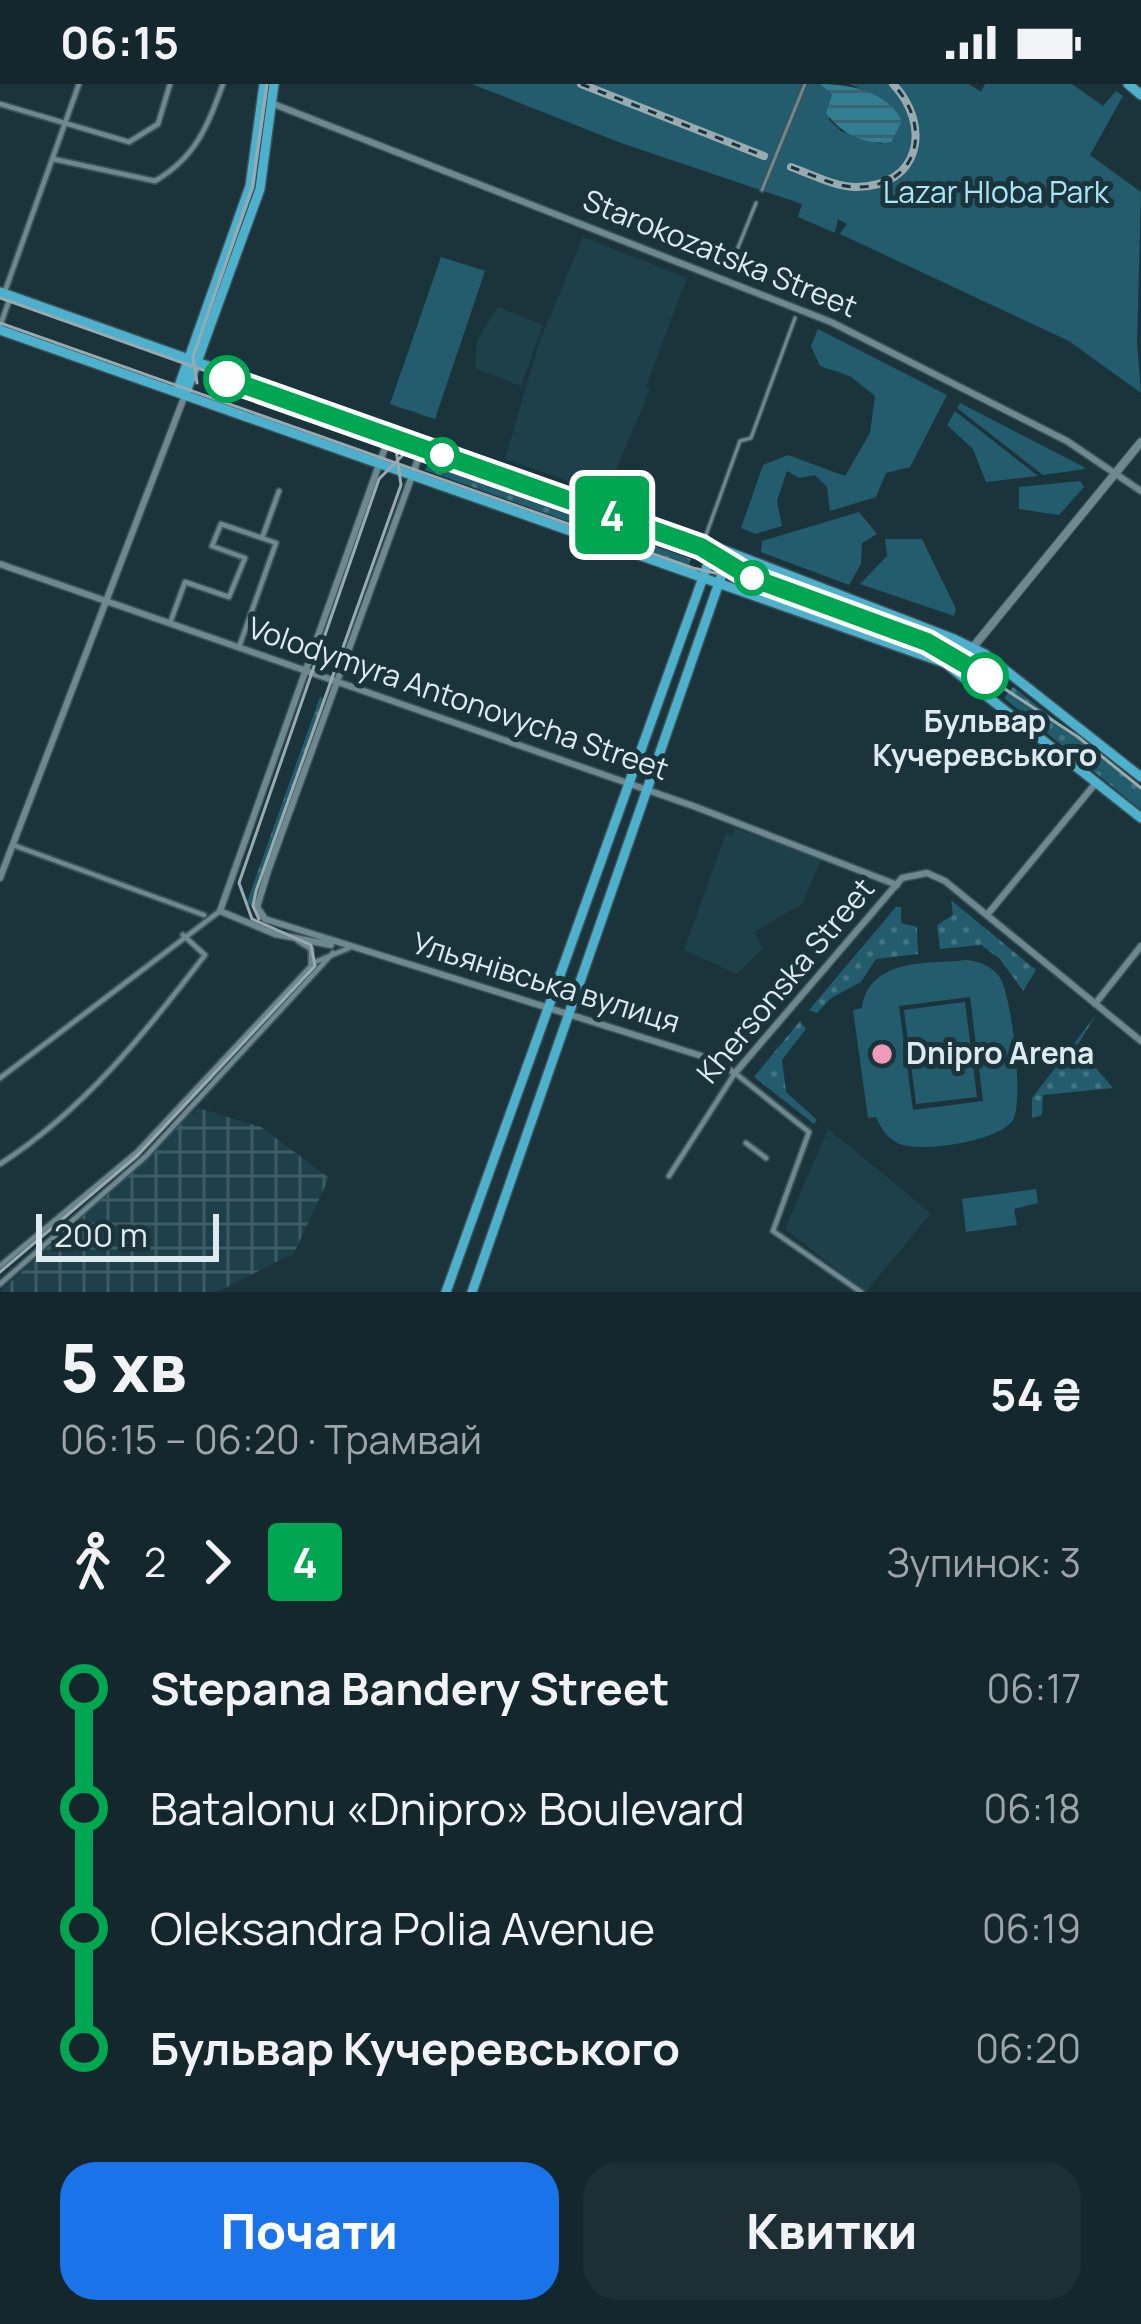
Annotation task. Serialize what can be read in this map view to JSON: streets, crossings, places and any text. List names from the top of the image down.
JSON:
{
  "streets": {
    "street": [
      "Starokozatska Street",
      "Volodymyra Antonovycha Street",
      "Khersonska Street",
      "Ульянівська вулиця"
    ]
  },
  "crossings": [
    ["Volodymyra Antonovycha Street", "Khersonska Street"],
    ["Khersonska Street", "Ульянівська вулиця"]
  ],
  "parks": ["Lazar Hloba Park"],
  "places": ["Бульвар Кучеревського", "Dnipro Arena"],
  "lines": ["tram line 4"],
  "scale_bar": "200 m",
  "page": {
    "status": "06:15",
    "on_map": "4",
    "scale": "200 m",
    "heading": ["5 хв", "06:15 – 06:20 · Трамвай", "54 ₴"],
    "legs": ["2", "4", "Зупинок: 3"],
    "list": [
      {
        "name": "Stepana Bandery Street",
        "value": "06:17"
      },
      {
        "name": "Batalonu «Dnipro» Boulevard",
        "value": "06:18"
      },
      {
        "name": "Oleksandra Polia Avenue",
        "value": "06:19"
      },
      {
        "name": "Бульвар Кучеревського",
        "value": "06:20"
      }
    ],
    "buttons": ["Почати", "Квитки"]
  }
}
